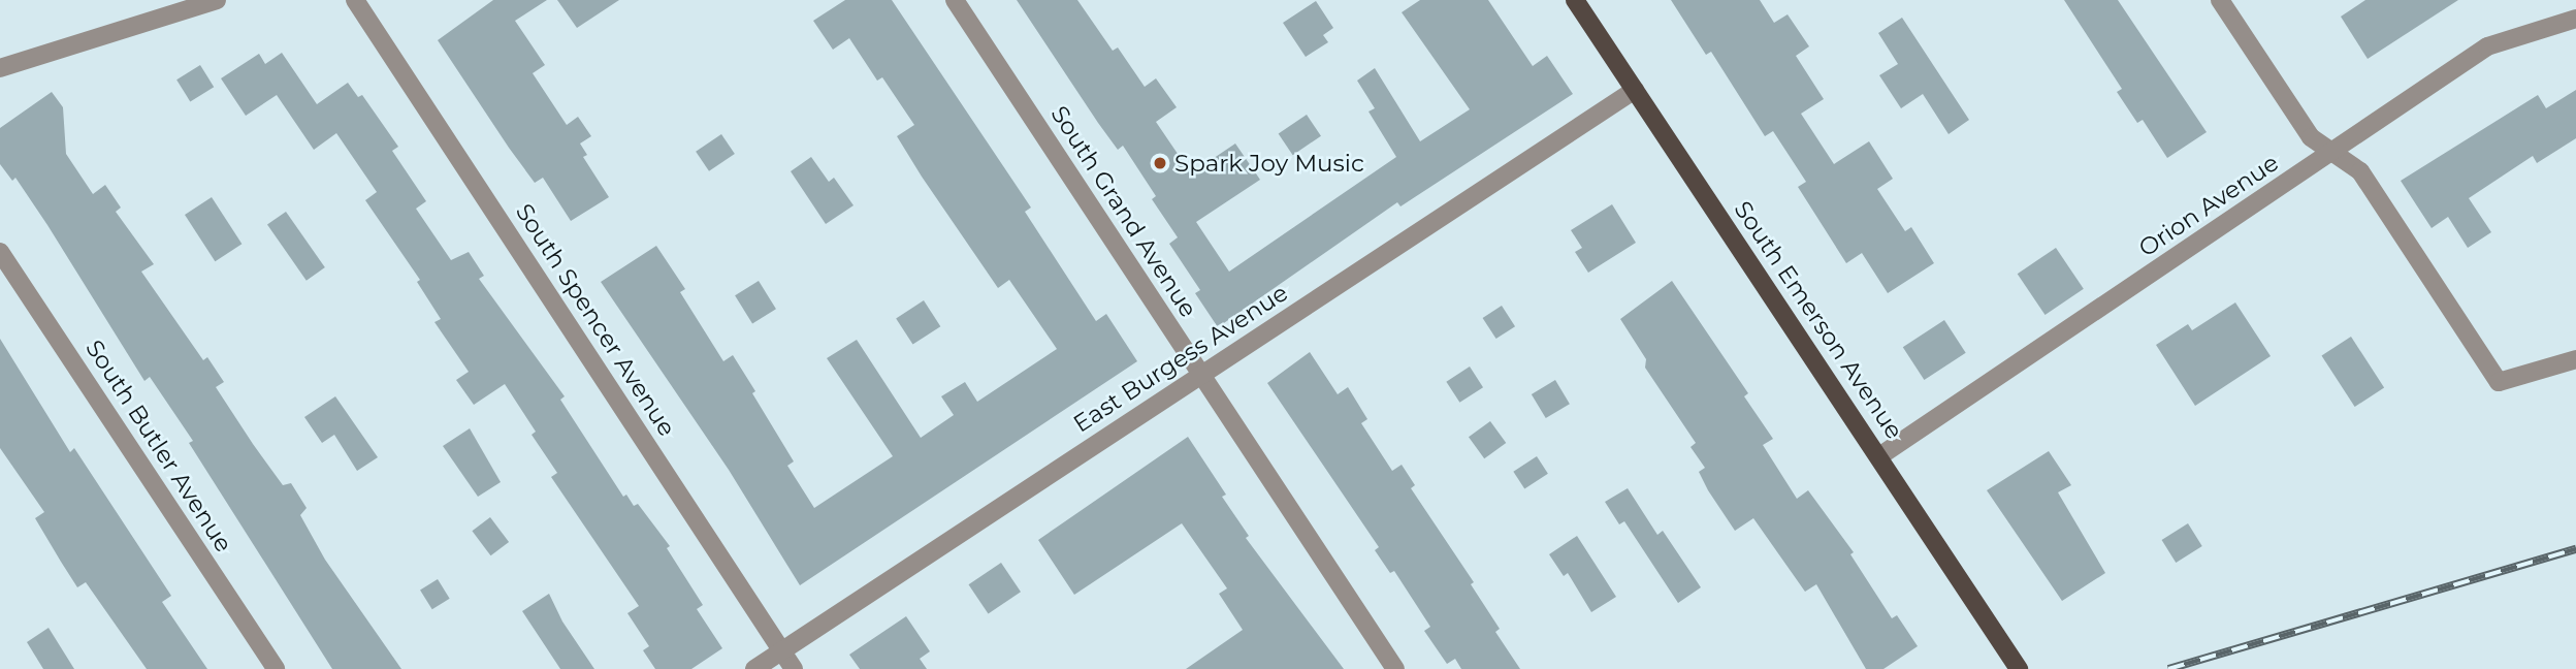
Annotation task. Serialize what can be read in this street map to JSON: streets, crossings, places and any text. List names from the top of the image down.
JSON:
{
  "streets": {
    "main road": ["South Emerson Avenue"],
    "street": [
      "Orion Avenue",
      "South Grand Avenue",
      "South Spencer Avenue",
      "East Burgess Avenue",
      "South Butler Avenue"
    ]
  },
  "crossings": [
    ["Orion Avenue", "South Emerson Avenue"],
    ["South Grand Avenue", "East Burgess Avenue"],
    ["South Spencer Avenue", "East Burgess Avenue"],
    ["South Emerson Avenue", "East Burgess Avenue"]
  ],
  "places": ["Spark Joy Music"]
}
